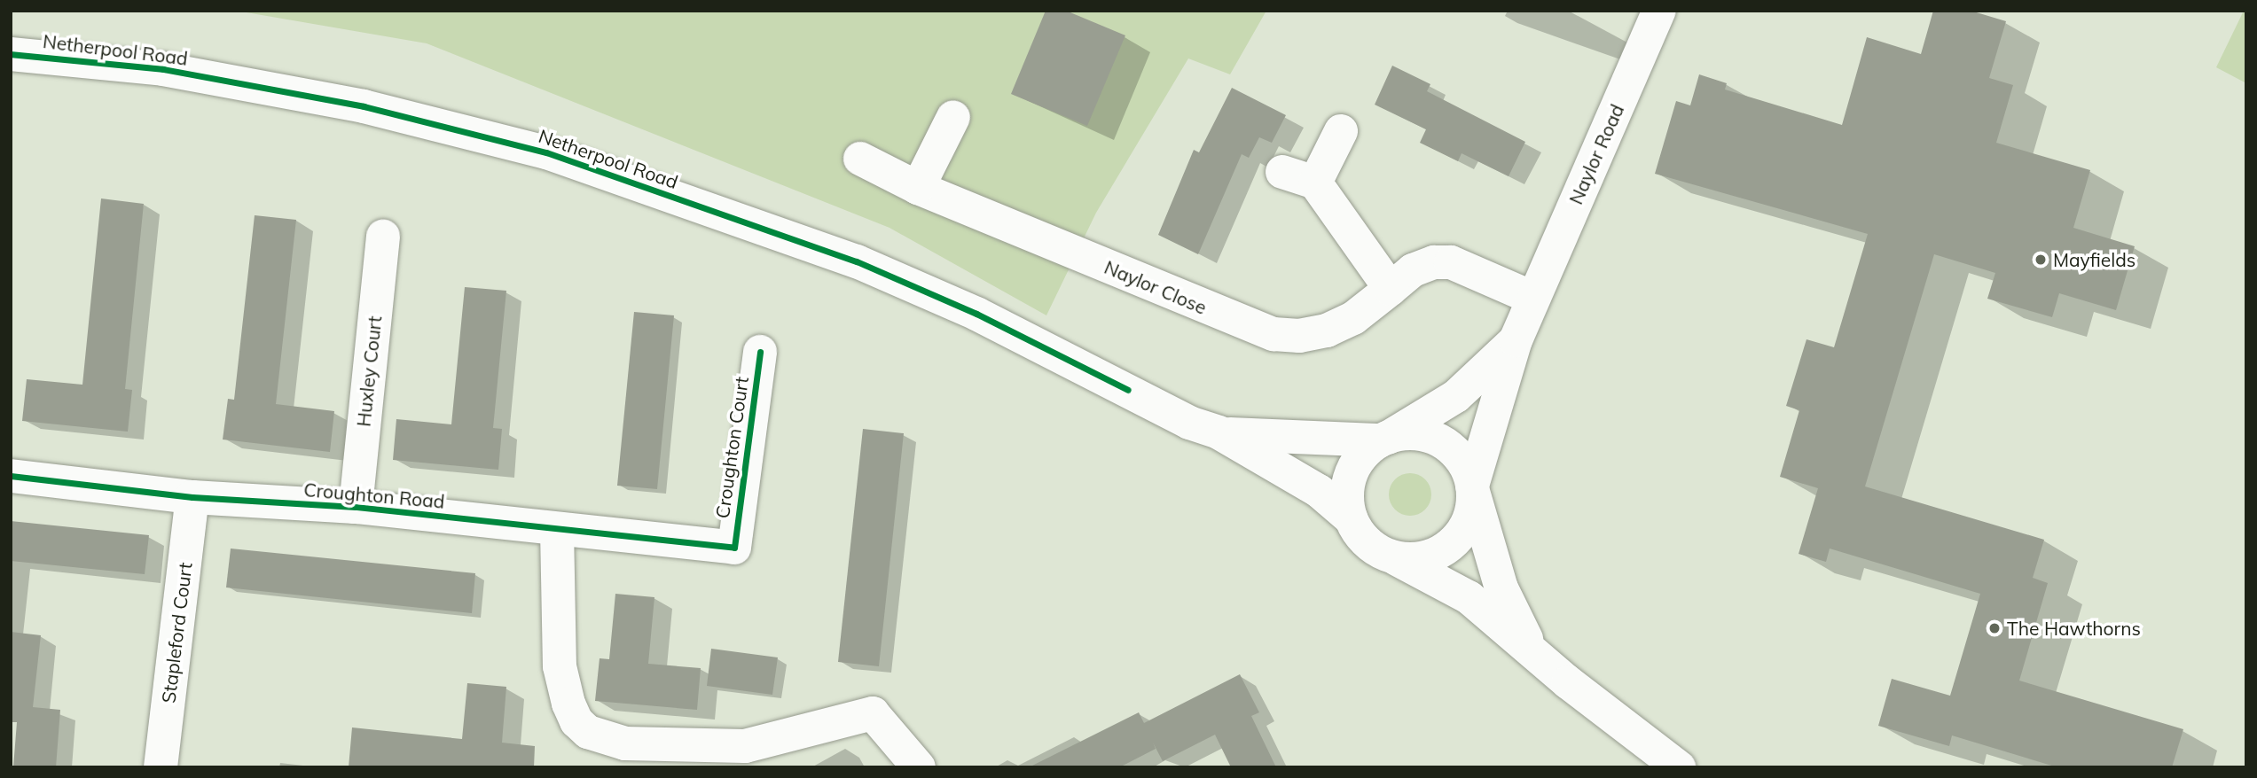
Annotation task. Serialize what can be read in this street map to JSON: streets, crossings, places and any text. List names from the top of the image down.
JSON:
{
  "streets": {
    "street": [
      "Netherpool Road",
      "Naylor Road",
      "Naylor Close",
      "Huxley Court",
      "Croughton Court",
      "Croughton Road",
      "Stapleford Court"
    ]
  },
  "crossings": [
    ["Netherpool Road", "Naylor Road"],
    ["Naylor Road", "Naylor Close"],
    ["Huxley Court", "Croughton Road"],
    ["Croughton Court", "Croughton Road"],
    ["Croughton Road", "Stapleford Court"]
  ],
  "places": ["Mayfields", "The Hawthorns"]
}
